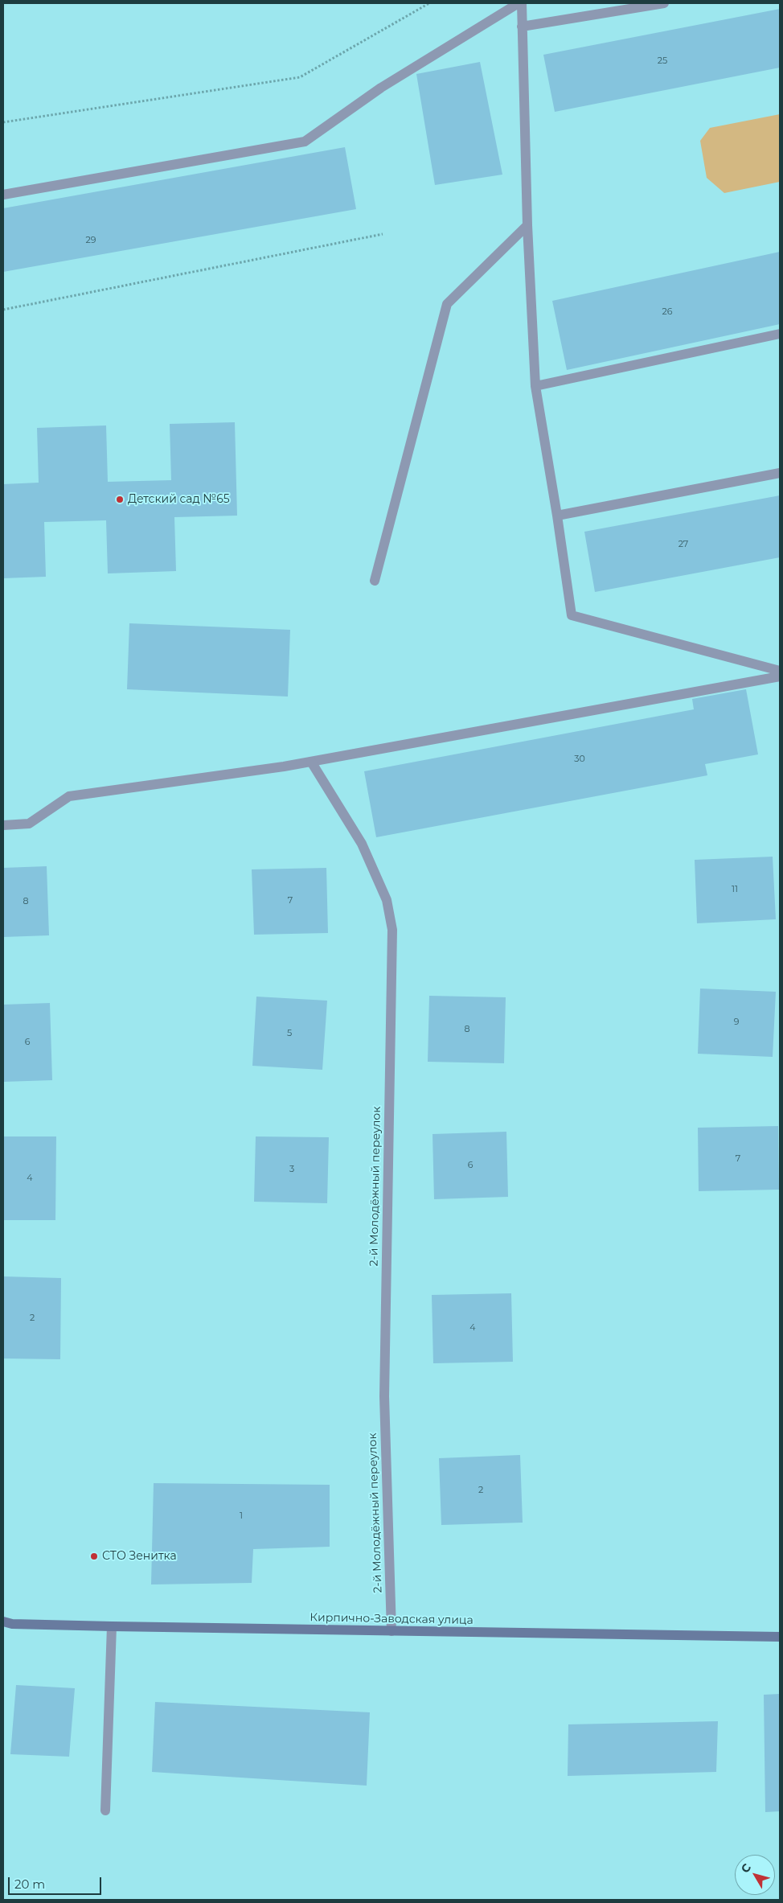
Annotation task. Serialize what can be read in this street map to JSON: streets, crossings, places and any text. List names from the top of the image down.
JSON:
{
  "streets": {
    "street": ["2-й Молодёжный переулок", "Кирпично-Заводская улица"]
  },
  "crossings": [
    ["2-й Молодёжный переулок", "Кирпично-Заводская улица"]
  ],
  "places": ["Детский сад №65", "СТО Зенитка"],
  "house_numbers": [
    "25",
    "29",
    "26",
    "27",
    "30",
    "11",
    "7",
    "8",
    "9",
    "8",
    "5",
    "6",
    "7",
    "6",
    "3",
    "4",
    "2",
    "4",
    "2",
    "1"
  ],
  "scale_bar": "20 m",
  "north": "top left"
}
